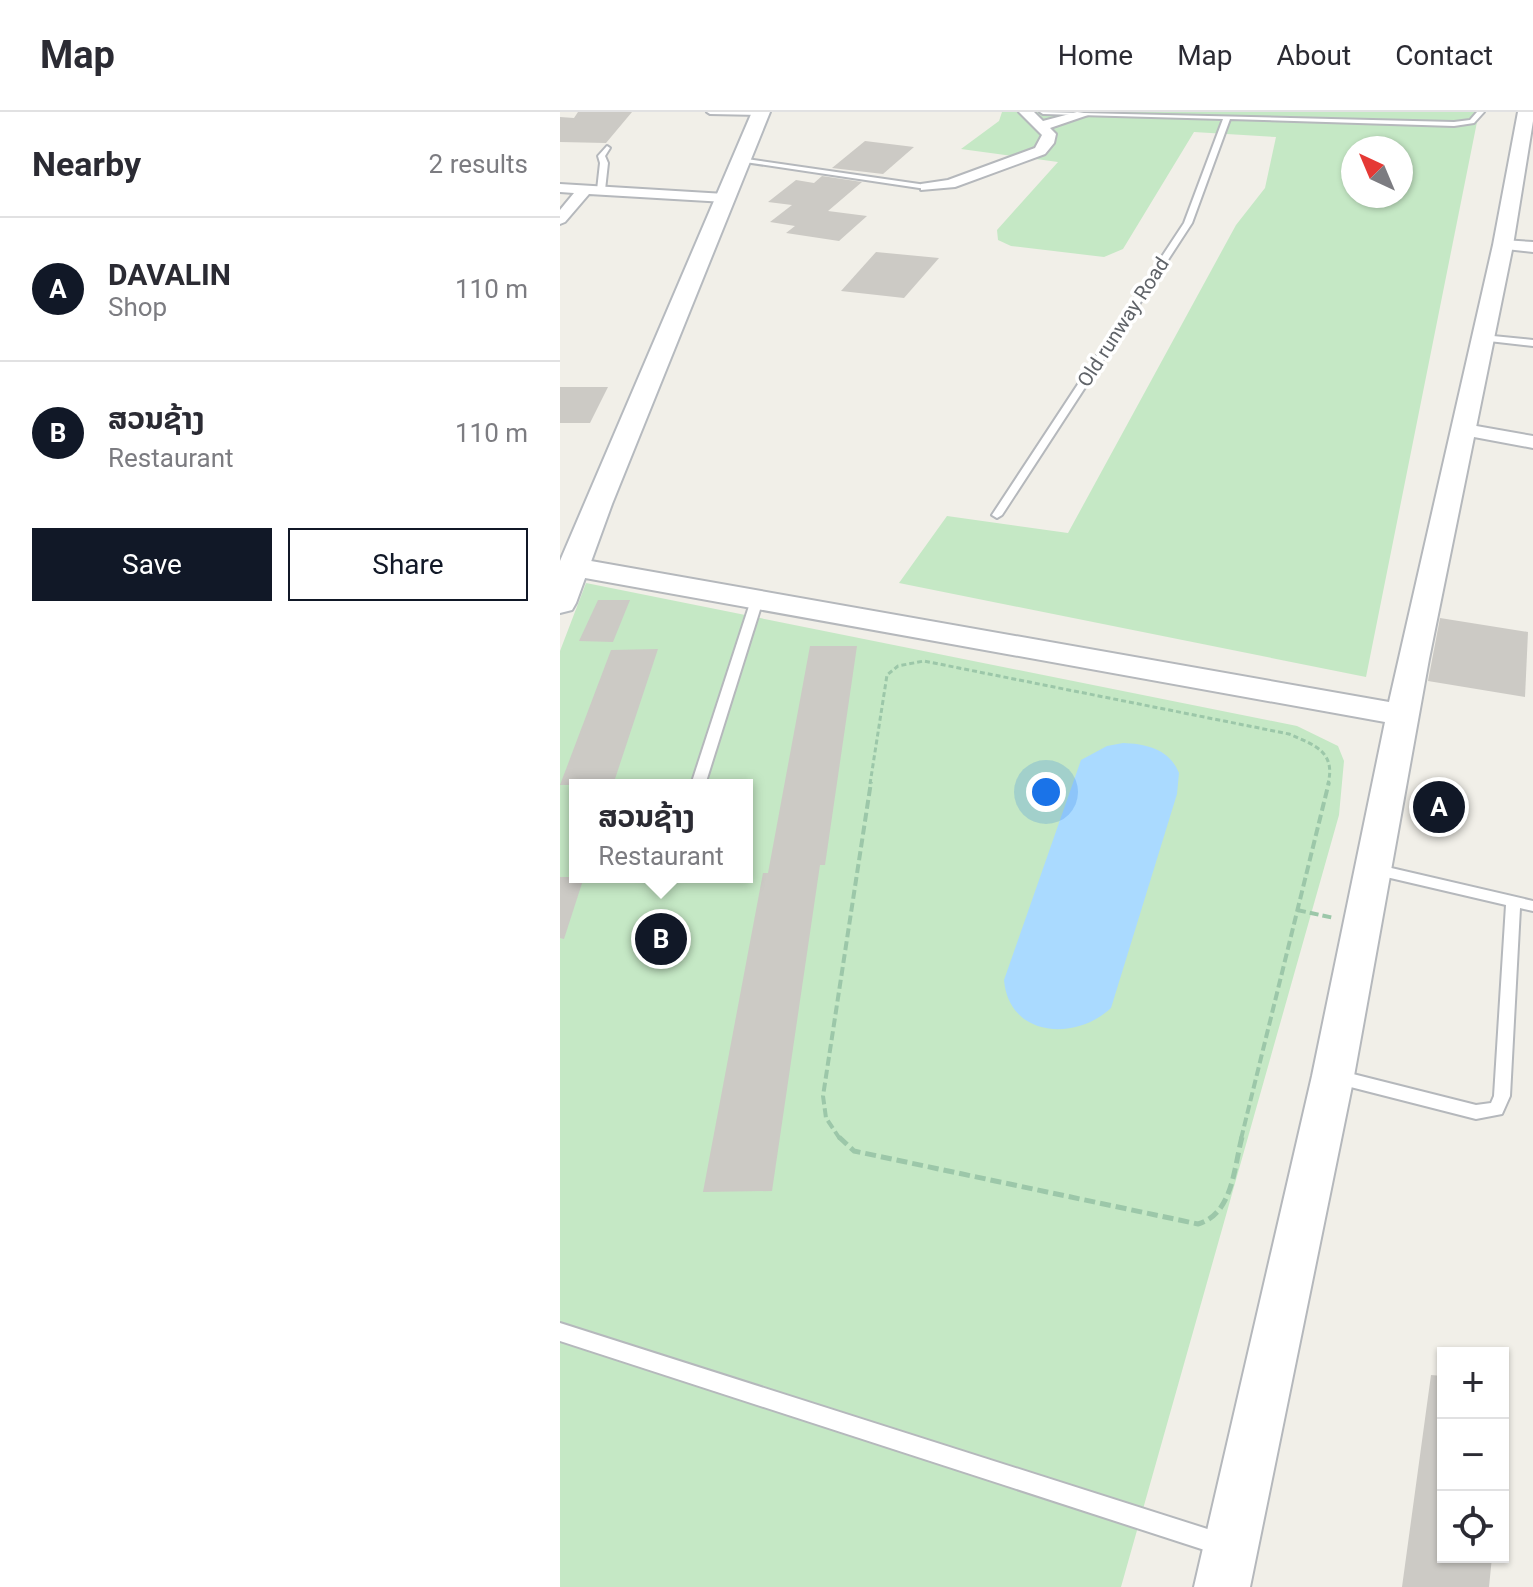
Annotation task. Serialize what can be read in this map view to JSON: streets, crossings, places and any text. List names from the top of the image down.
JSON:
{
  "streets": {
    "lane": ["Old runway Road"]
  },
  "north": "top left",
  "page": {
    "header": "Map",
    "nav": [
      "Home",
      "Map",
      "About",
      "Contact"
    ],
    "heading": ["Nearby", "2 results"],
    "list": [
      {
        "mark": "A",
        "name": "DAVALIN",
        "note": "Shop",
        "value": "110 m"
      },
      {
        "mark": "B",
        "name": "ສວນຊ້າງ",
        "note": "Restaurant",
        "value": "110 m"
      }
    ],
    "buttons": ["Save", "Share"],
    "pins": ["A", "B"],
    "popup": ["ສວນຊ້າງ", "Restaurant"],
    "map_buttons": ["+", "−"]
  }
}
